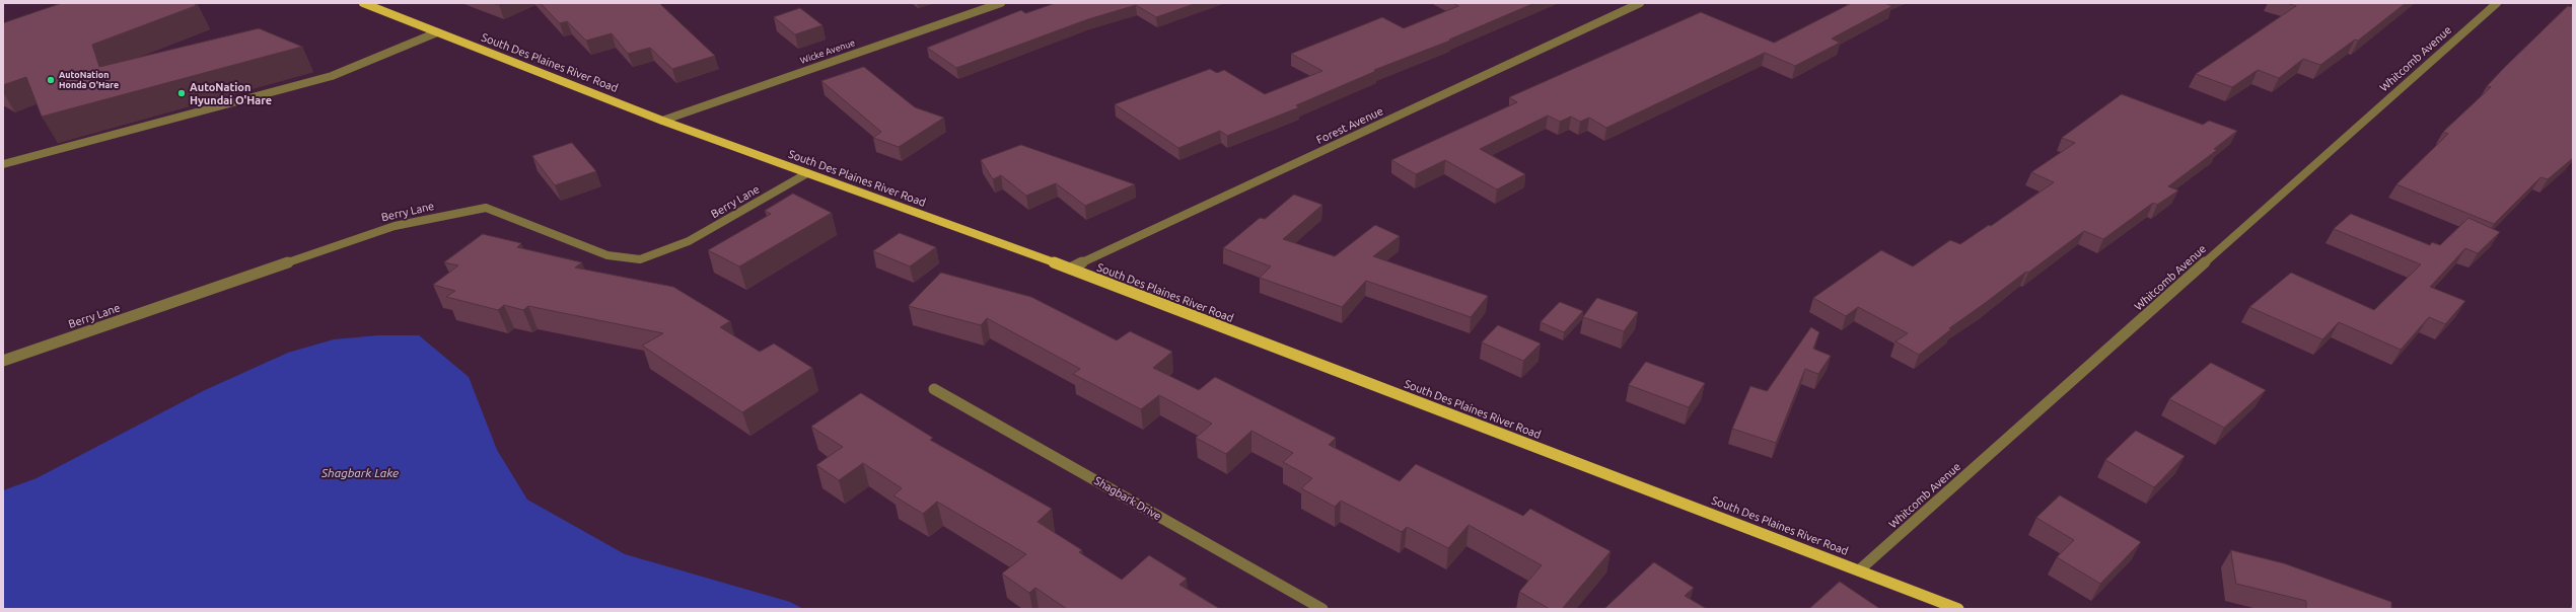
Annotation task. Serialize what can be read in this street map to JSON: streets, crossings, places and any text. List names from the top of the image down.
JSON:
{
  "streets": {
    "main road": ["South Des Plaines River Road"],
    "street": [
      "Wicke Avenue",
      "Whitcomb Avenue",
      "Forest Avenue",
      "Berry Lane",
      "Shagbark Drive"
    ]
  },
  "crossings": [
    ["Wicke Avenue", "South Des Plaines River Road"],
    ["Whitcomb Avenue", "South Des Plaines River Road"],
    ["South Des Plaines River Road", "Forest Avenue"],
    ["South Des Plaines River Road", "Berry Lane"]
  ],
  "water": ["Shagbark Lake"],
  "places": ["AutoNation Honda O'Hare", "AutoNation Hyundai O'Hare"]
}
